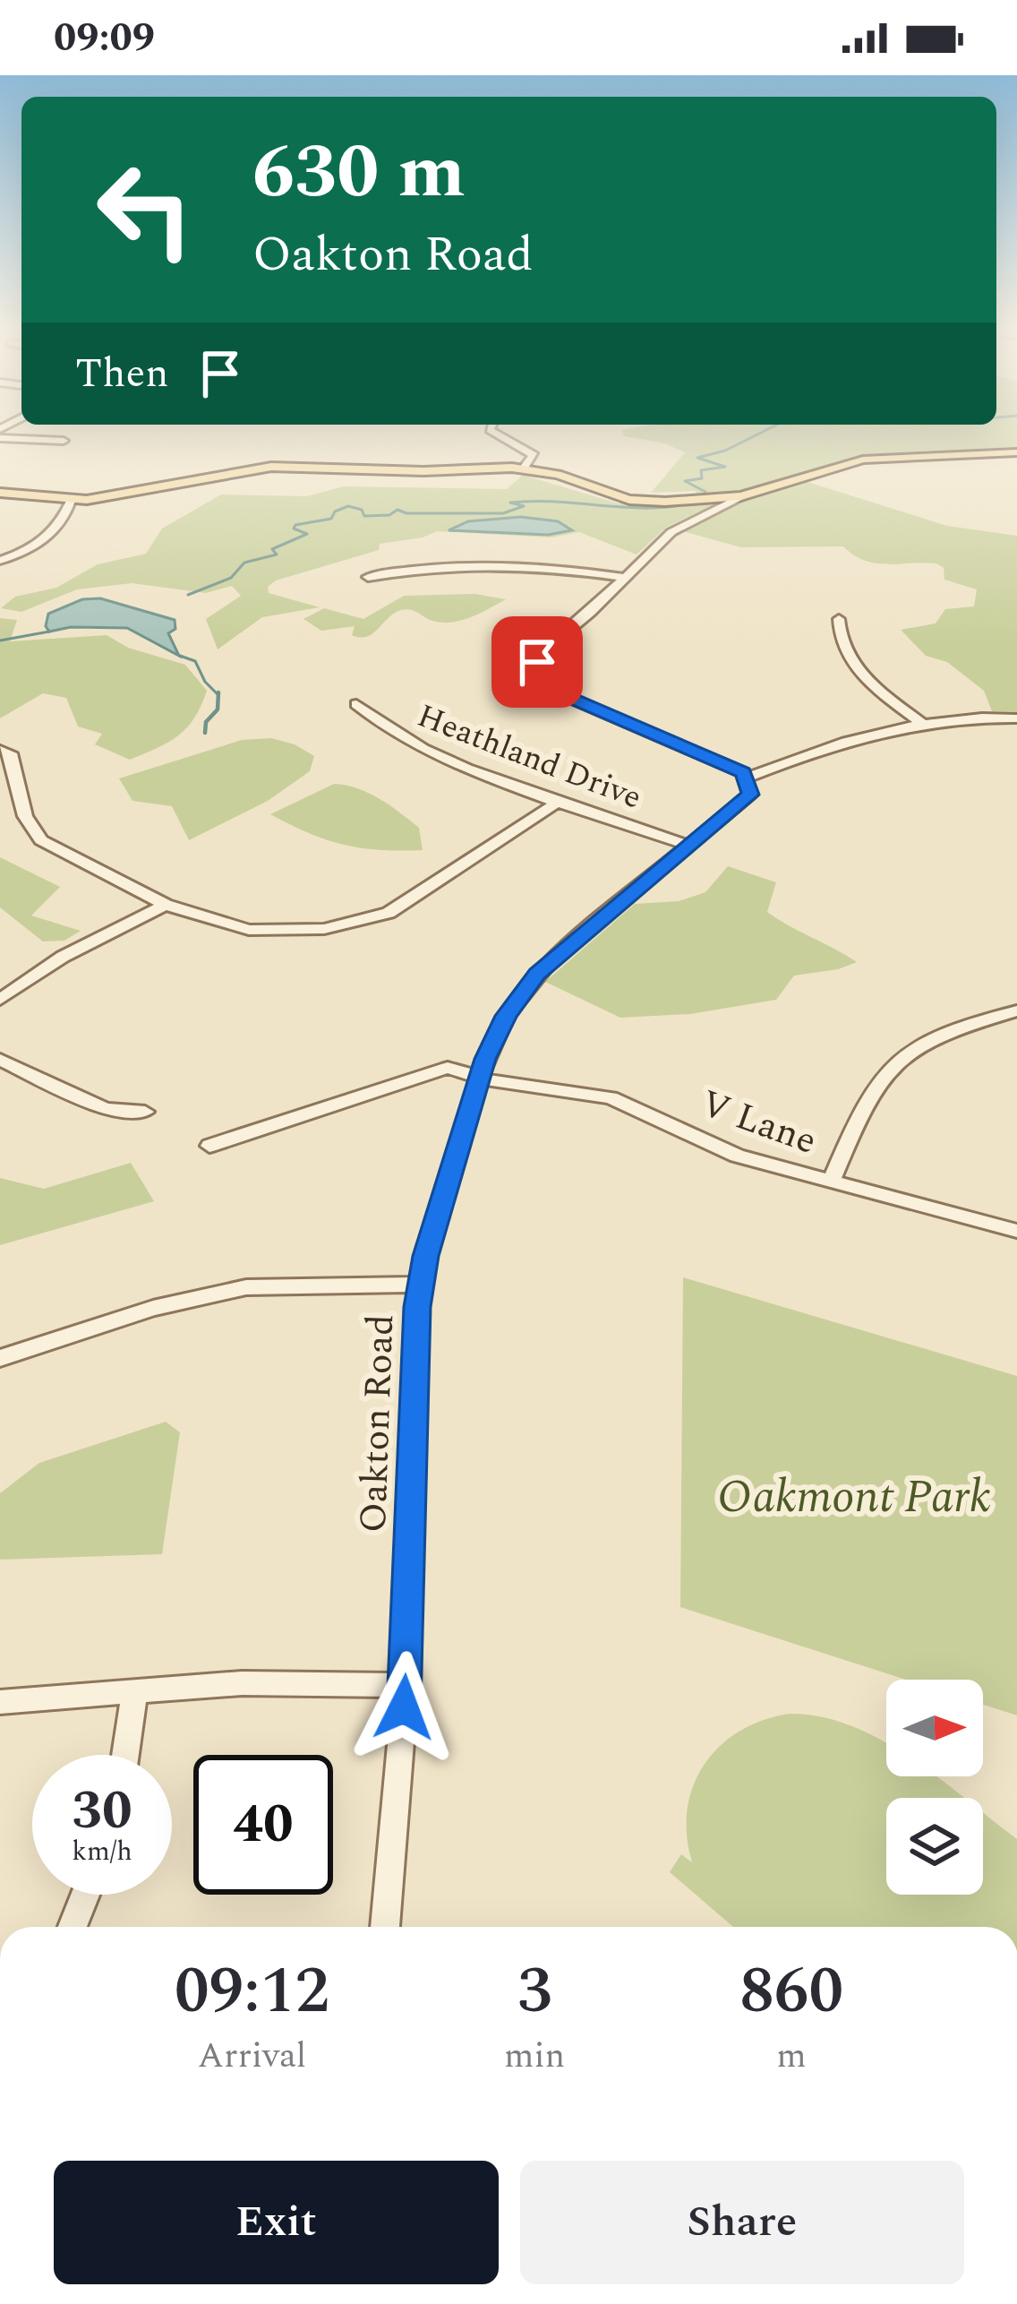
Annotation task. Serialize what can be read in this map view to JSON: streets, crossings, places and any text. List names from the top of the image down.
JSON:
{
  "streets": {
    "street": ["Heathland Drive", "V Lane", "Oakton Road"]
  },
  "crossings": [
    ["Heathland Drive", "Oakton Road"],
    ["V Lane", "Oakton Road"]
  ],
  "parks": ["Oakmont Park"],
  "north": "right",
  "page": {
    "status": "09:09",
    "turn": ["630 m", "Oakton Road"],
    "then": "Then",
    "speed": "30 km/h",
    "limit": "40",
    "eta": [
      "09:12",
      "Arrival",
      "3",
      "min",
      "860",
      "m"
    ],
    "buttons": ["Exit", "Share"]
  }
}
